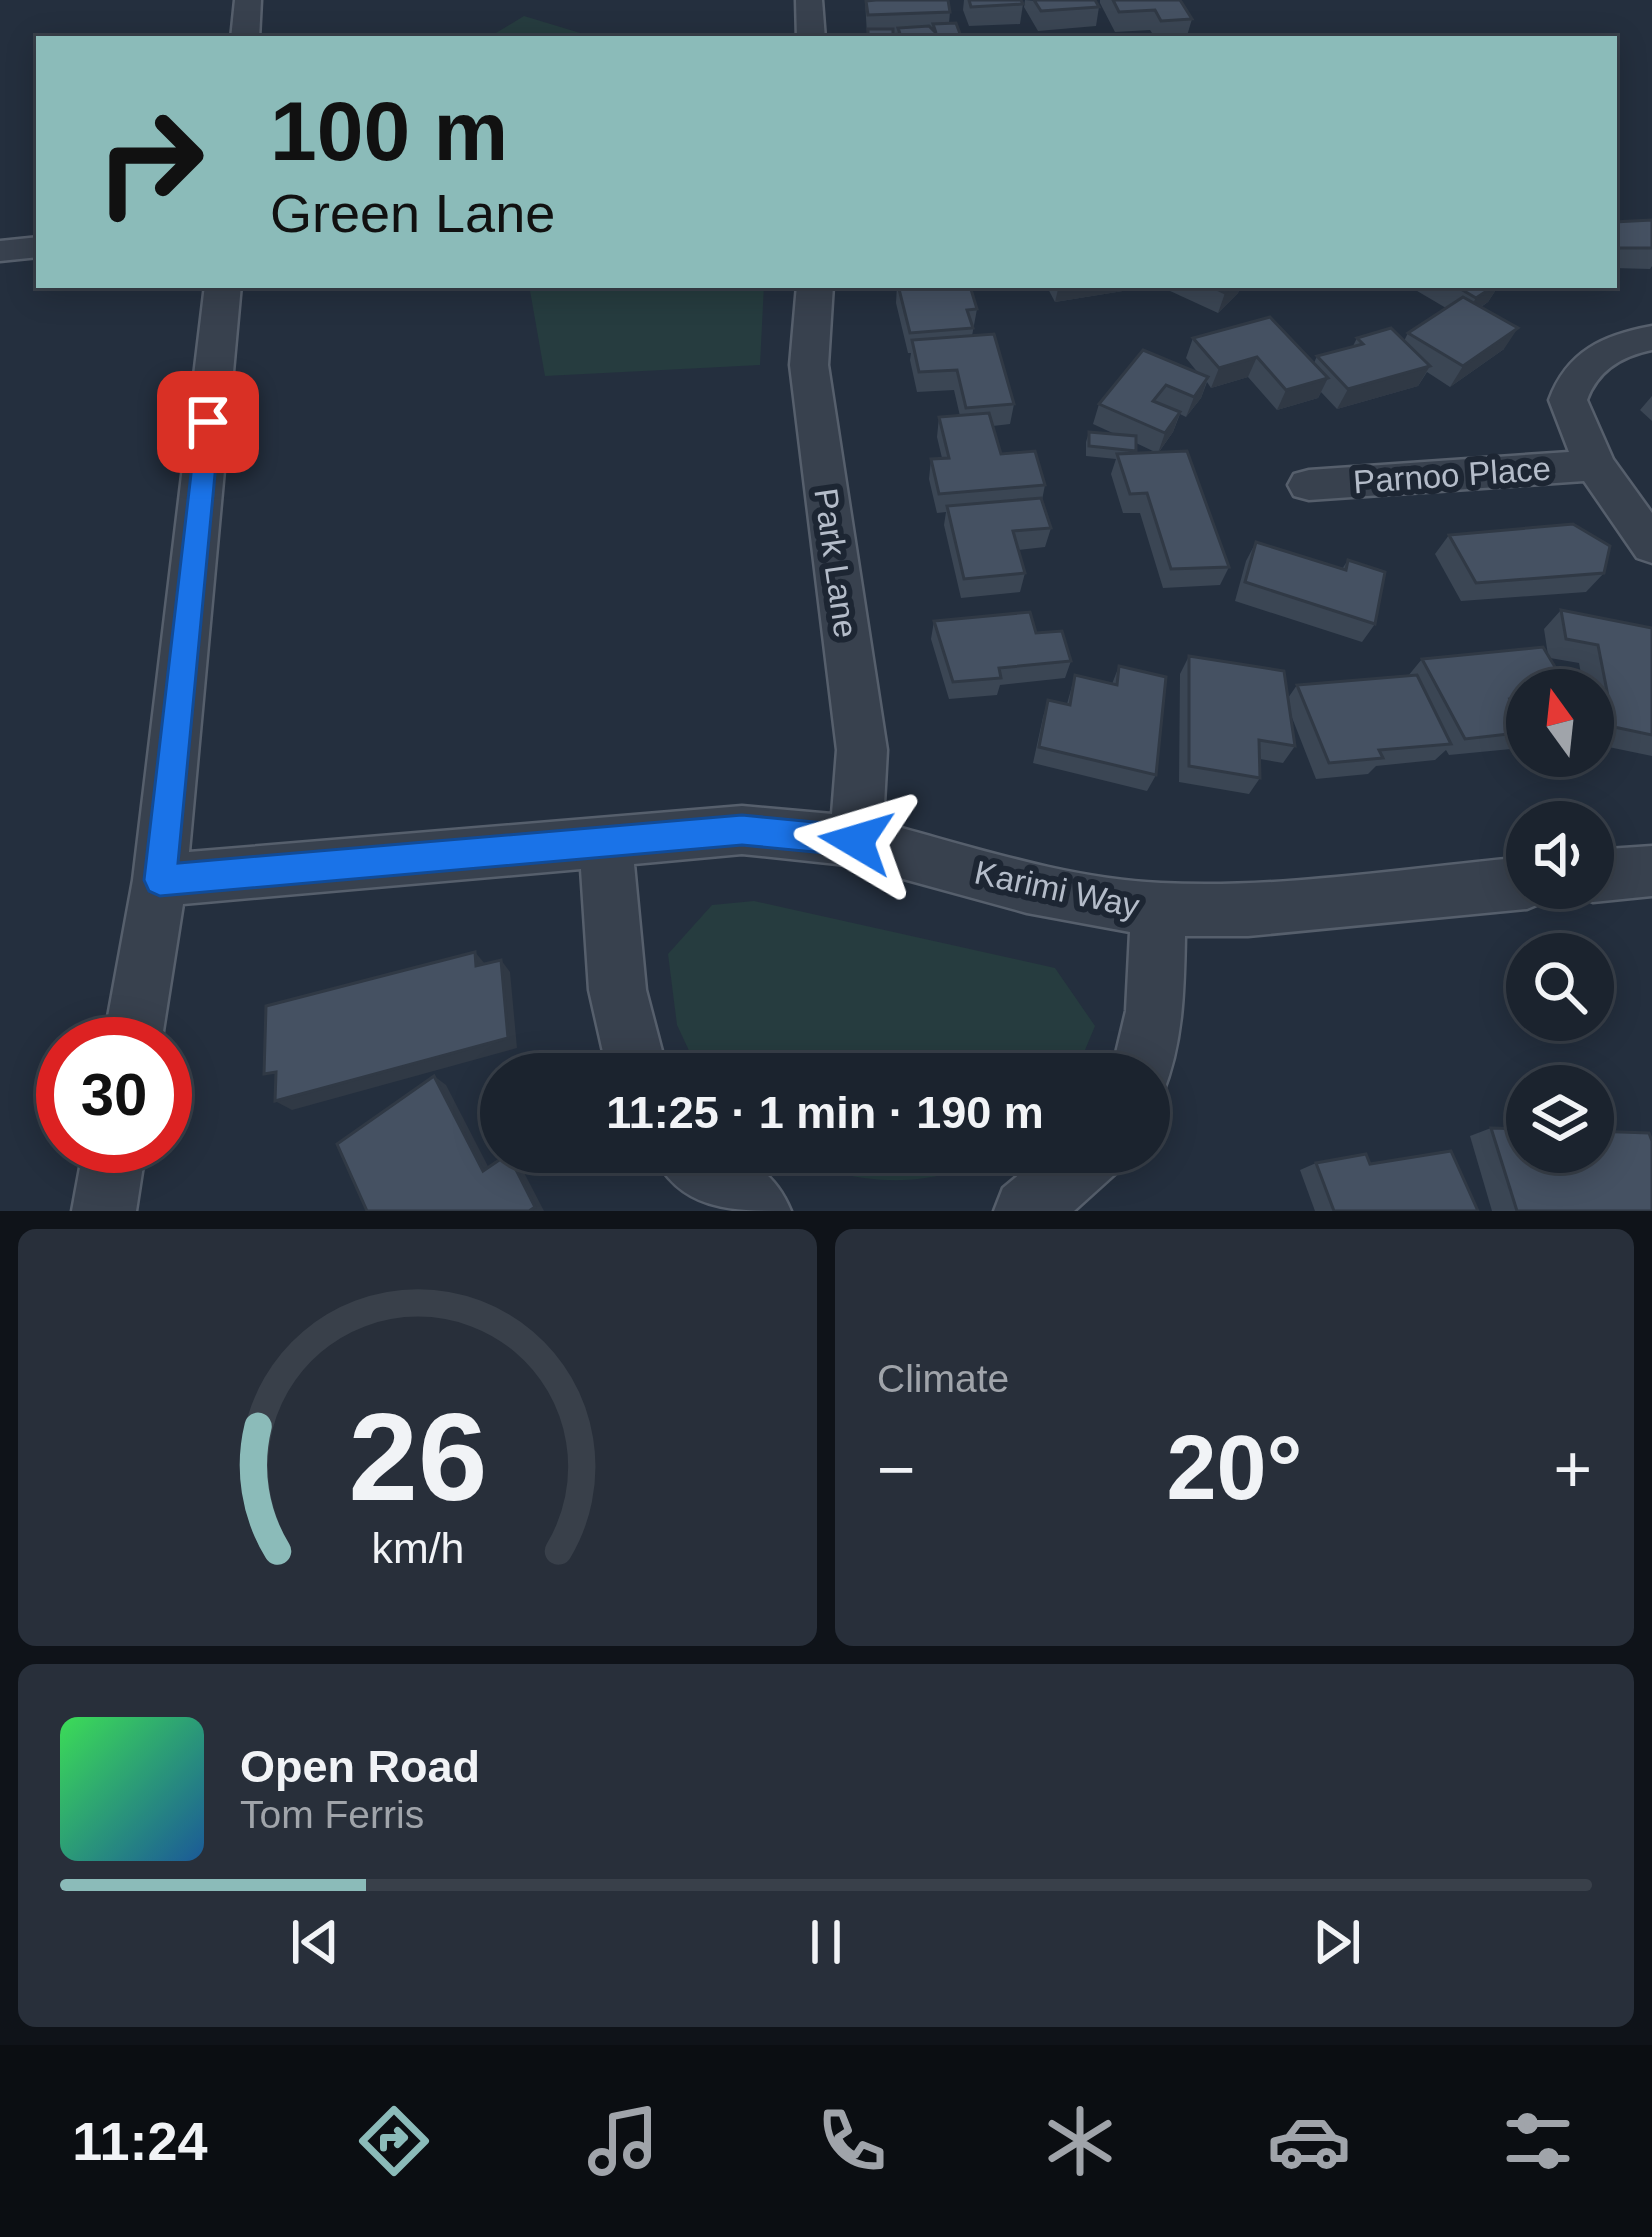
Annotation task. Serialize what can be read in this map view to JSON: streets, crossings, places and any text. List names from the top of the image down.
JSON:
{
  "streets": {
    "street": ["Parnoo Place", "Park Lane", "Karimi Way"]
  },
  "crossings": [
    ["Park Lane", "Karimi Way"]
  ],
  "north": "top",
  "page": {
    "turn": ["100 m", "Green Lane"],
    "limit": "30",
    "trip": "11:25 · 1 min · 190 m",
    "tile": "Climate",
    "heat": ["−", "20°", "+"],
    "song": ["Open Road", "Tom Ferris"],
    "tabs": "11:24",
    "gauge": ["26", "km/h"]
  }
}
